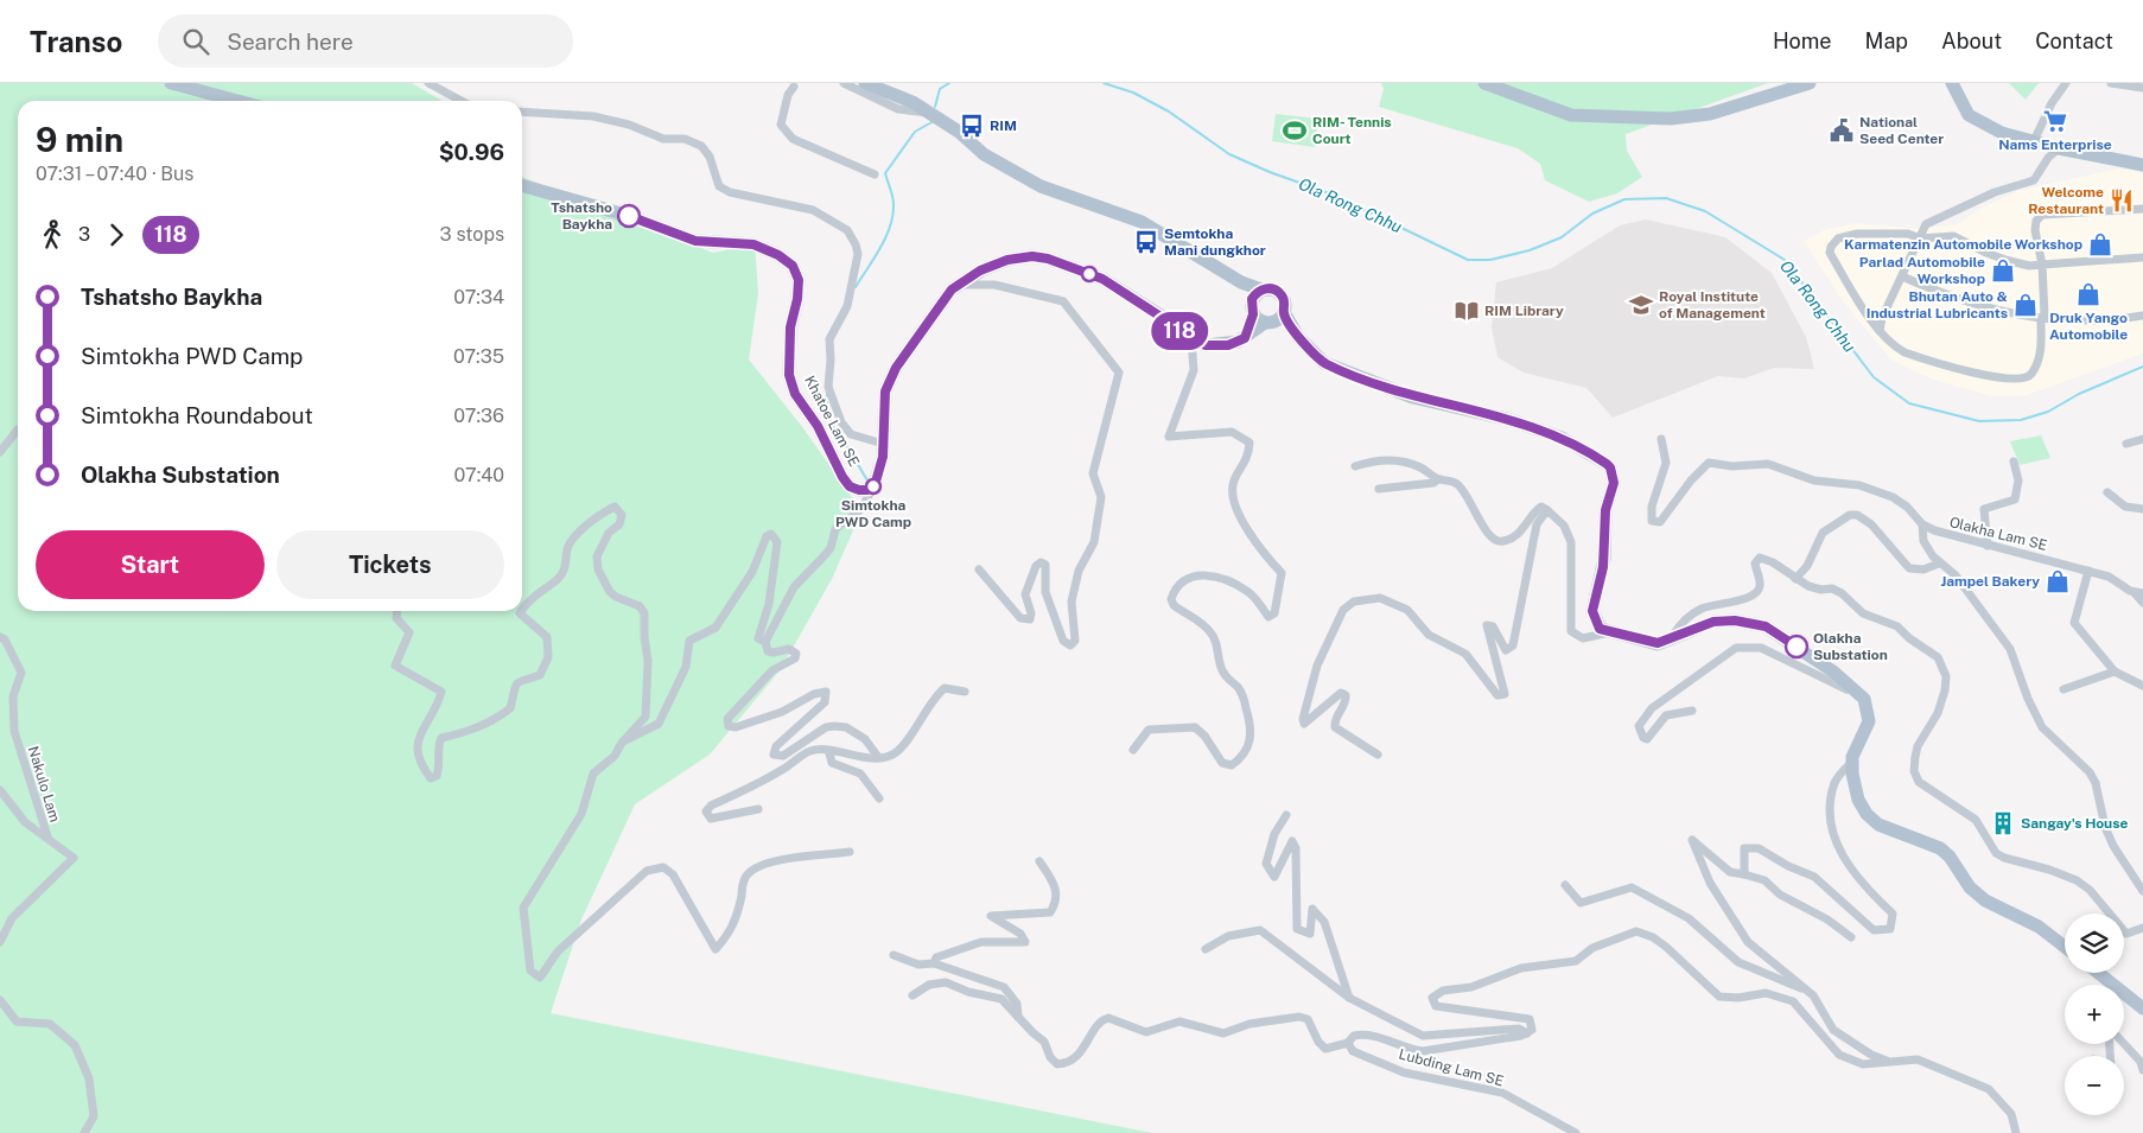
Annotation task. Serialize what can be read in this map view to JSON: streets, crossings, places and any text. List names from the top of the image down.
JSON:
{
  "streets": {
    "main road": ["Khatoe Lam SE"],
    "street": ["Olakha Lam SE", "Nakulo Lam", "Lubding Lam SE"]
  },
  "water": ["Ola Rong Chhu"],
  "places": {
    "supermarket": ["Nams Enterprise"],
    "bus stop": ["RIM", "Semtokha Mani dungkhor"],
    "sports": ["RIM- Tennis Court"],
    "public building": ["National Seed Center"],
    "restaurant": ["Welcome Restaurant"],
    "other": ["Tshatsho Baykha", "Simtokha PWD Camp", "Olakha Substation"],
    "shop": [
      "Karmatenzin Automobile Workshop",
      "Parlad Automobile Workshop",
      "Druk Yango Automobile",
      "Bhutan Auto & Industrial Lubricants",
      "Jampel Bakery"
    ],
    "school or university": ["Royal Institute of Management"],
    "library": ["RIM Library"],
    "building": ["Sangay's House"]
  },
  "lines": ["bus line 118"],
  "page": {
    "header": "Transo",
    "search": "Search here",
    "nav": [
      "Home",
      "Map",
      "About",
      "Contact"
    ],
    "on_map": "118",
    "heading": ["9 min", "07:31 – 07:40 · Bus", "$0.96"],
    "legs": ["3", "118", "3 stops"],
    "list": [
      {
        "name": "Tshatsho Baykha",
        "value": "07:34"
      },
      {
        "name": "Simtokha PWD Camp",
        "value": "07:35"
      },
      {
        "name": "Simtokha Roundabout",
        "value": "07:36"
      },
      {
        "name": "Olakha Substation",
        "value": "07:40"
      }
    ],
    "buttons": ["Start", "Tickets"],
    "map_buttons": ["+", "−"]
  }
}
